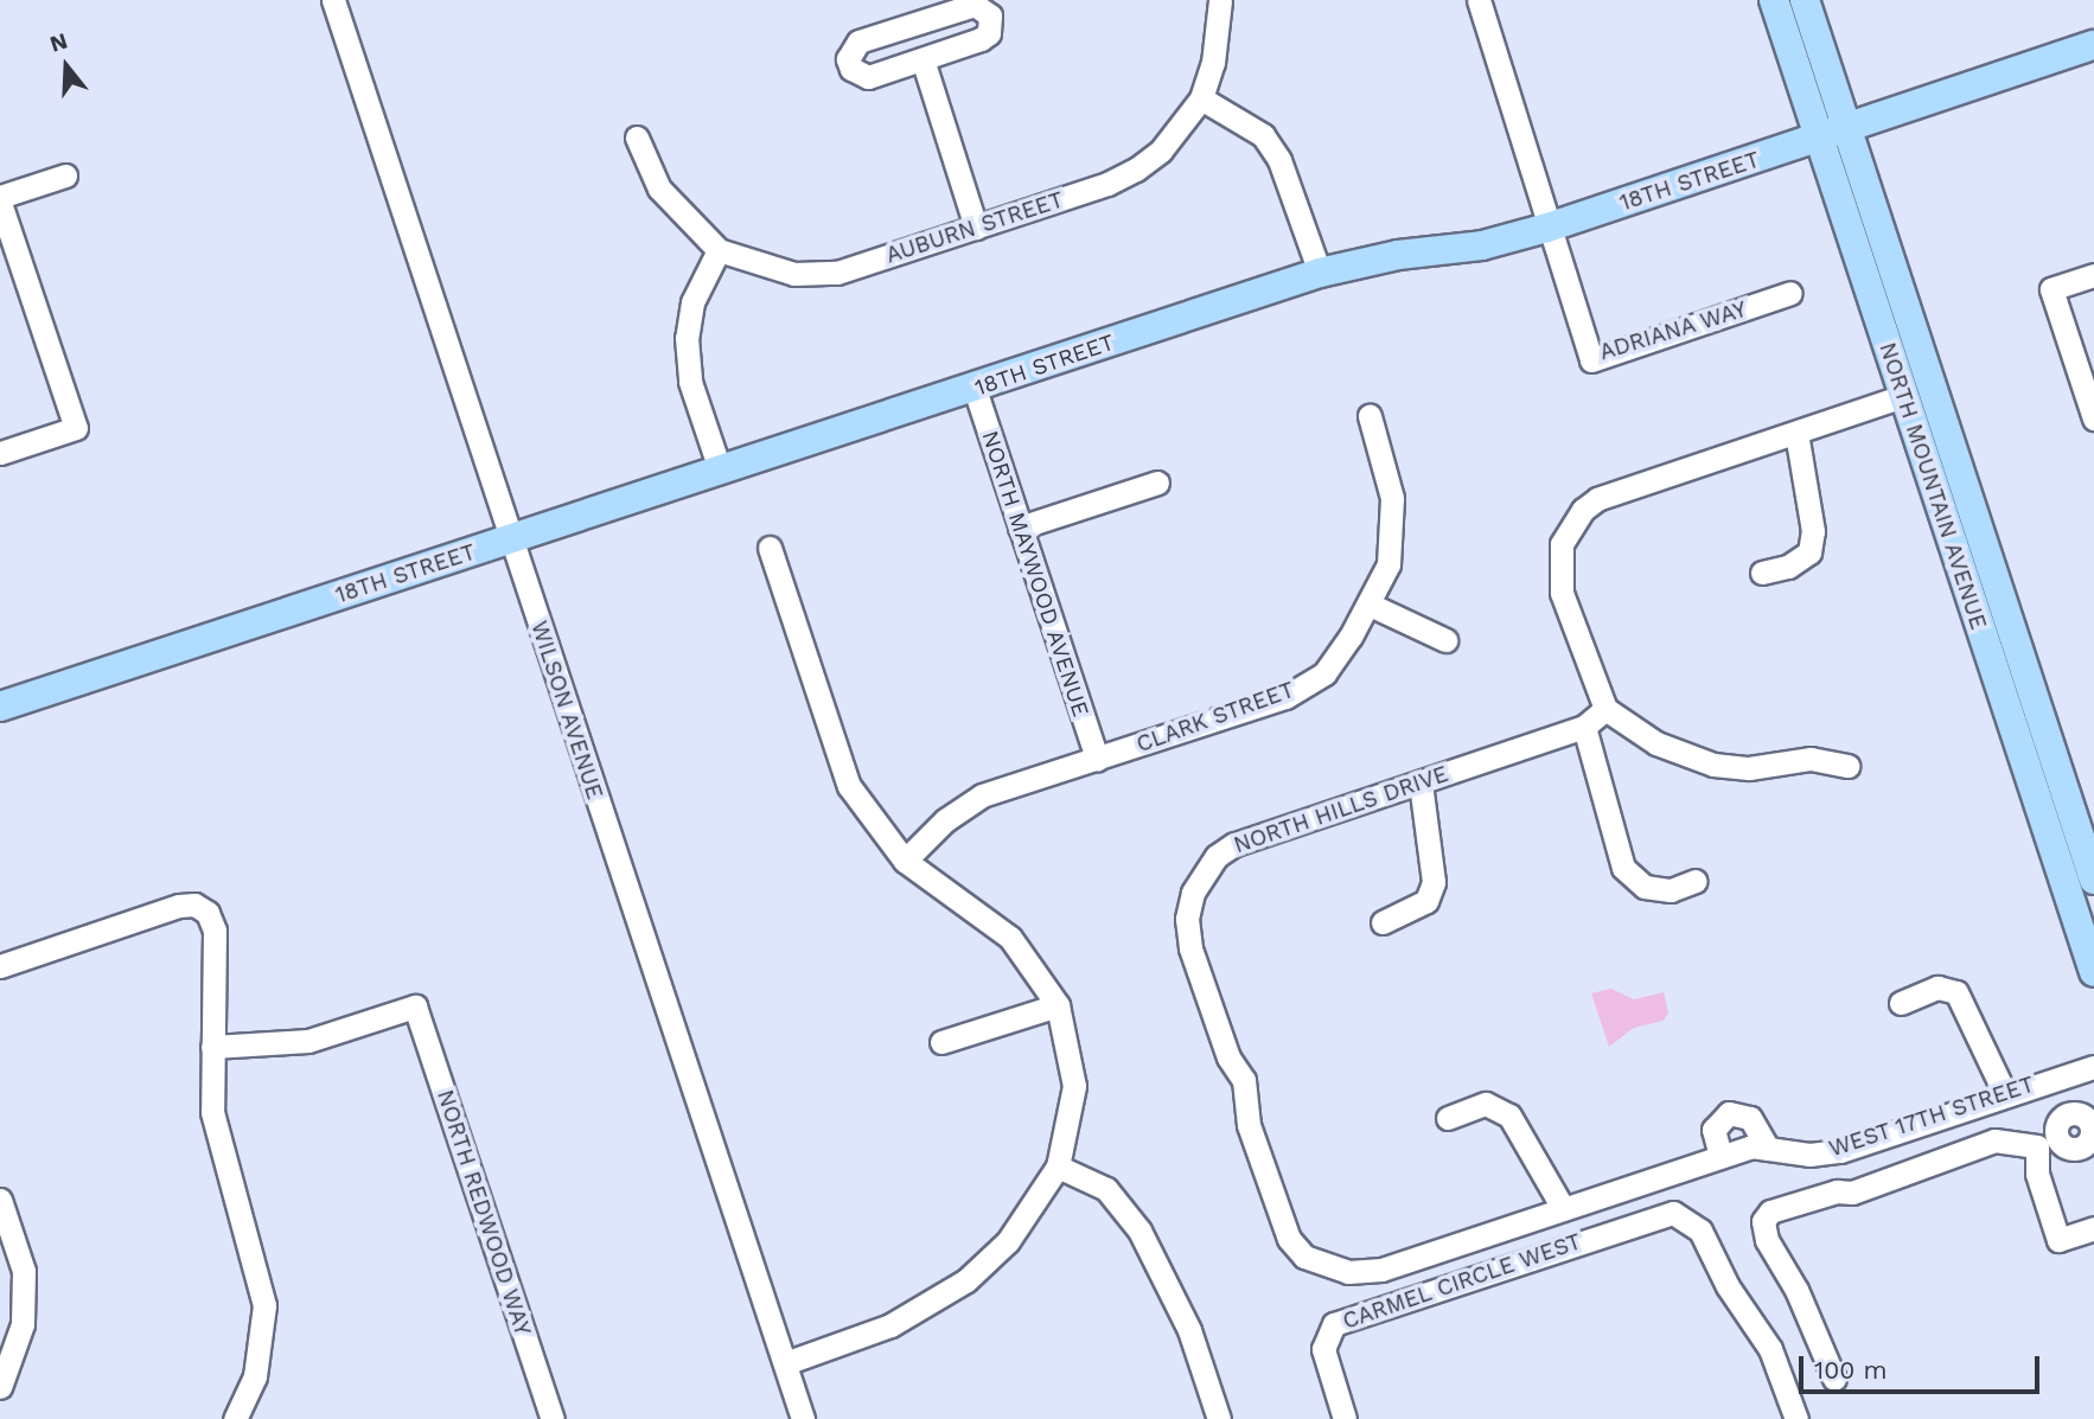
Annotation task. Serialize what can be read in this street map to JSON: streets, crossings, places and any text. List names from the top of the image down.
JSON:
{
  "streets": {
    "main road": ["18TH STREET", "NORTH MOUNTAIN AVENUE"],
    "street": [
      "AUBURN STREET",
      "ADRIANA WAY",
      "NORTH MAYWOOD AVENUE",
      "WILSON AVENUE",
      "CLARK STREET",
      "NORTH HILLS DRIVE",
      "WEST 17TH STREET",
      "NORTH REDWOOD WAY",
      "CARMEL CIRCLE WEST"
    ]
  },
  "crossings": [
    ["18TH STREET", "ADRIANA WAY"],
    ["18TH STREET", "NORTH MOUNTAIN AVENUE"],
    ["18TH STREET", "NORTH MAYWOOD AVENUE"],
    ["18TH STREET", "WILSON AVENUE"],
    ["NORTH MAYWOOD AVENUE", "CLARK STREET"],
    ["NORTH HILLS DRIVE", "WEST 17TH STREET"]
  ],
  "scale_bar": "100 m",
  "north": "top"
}
